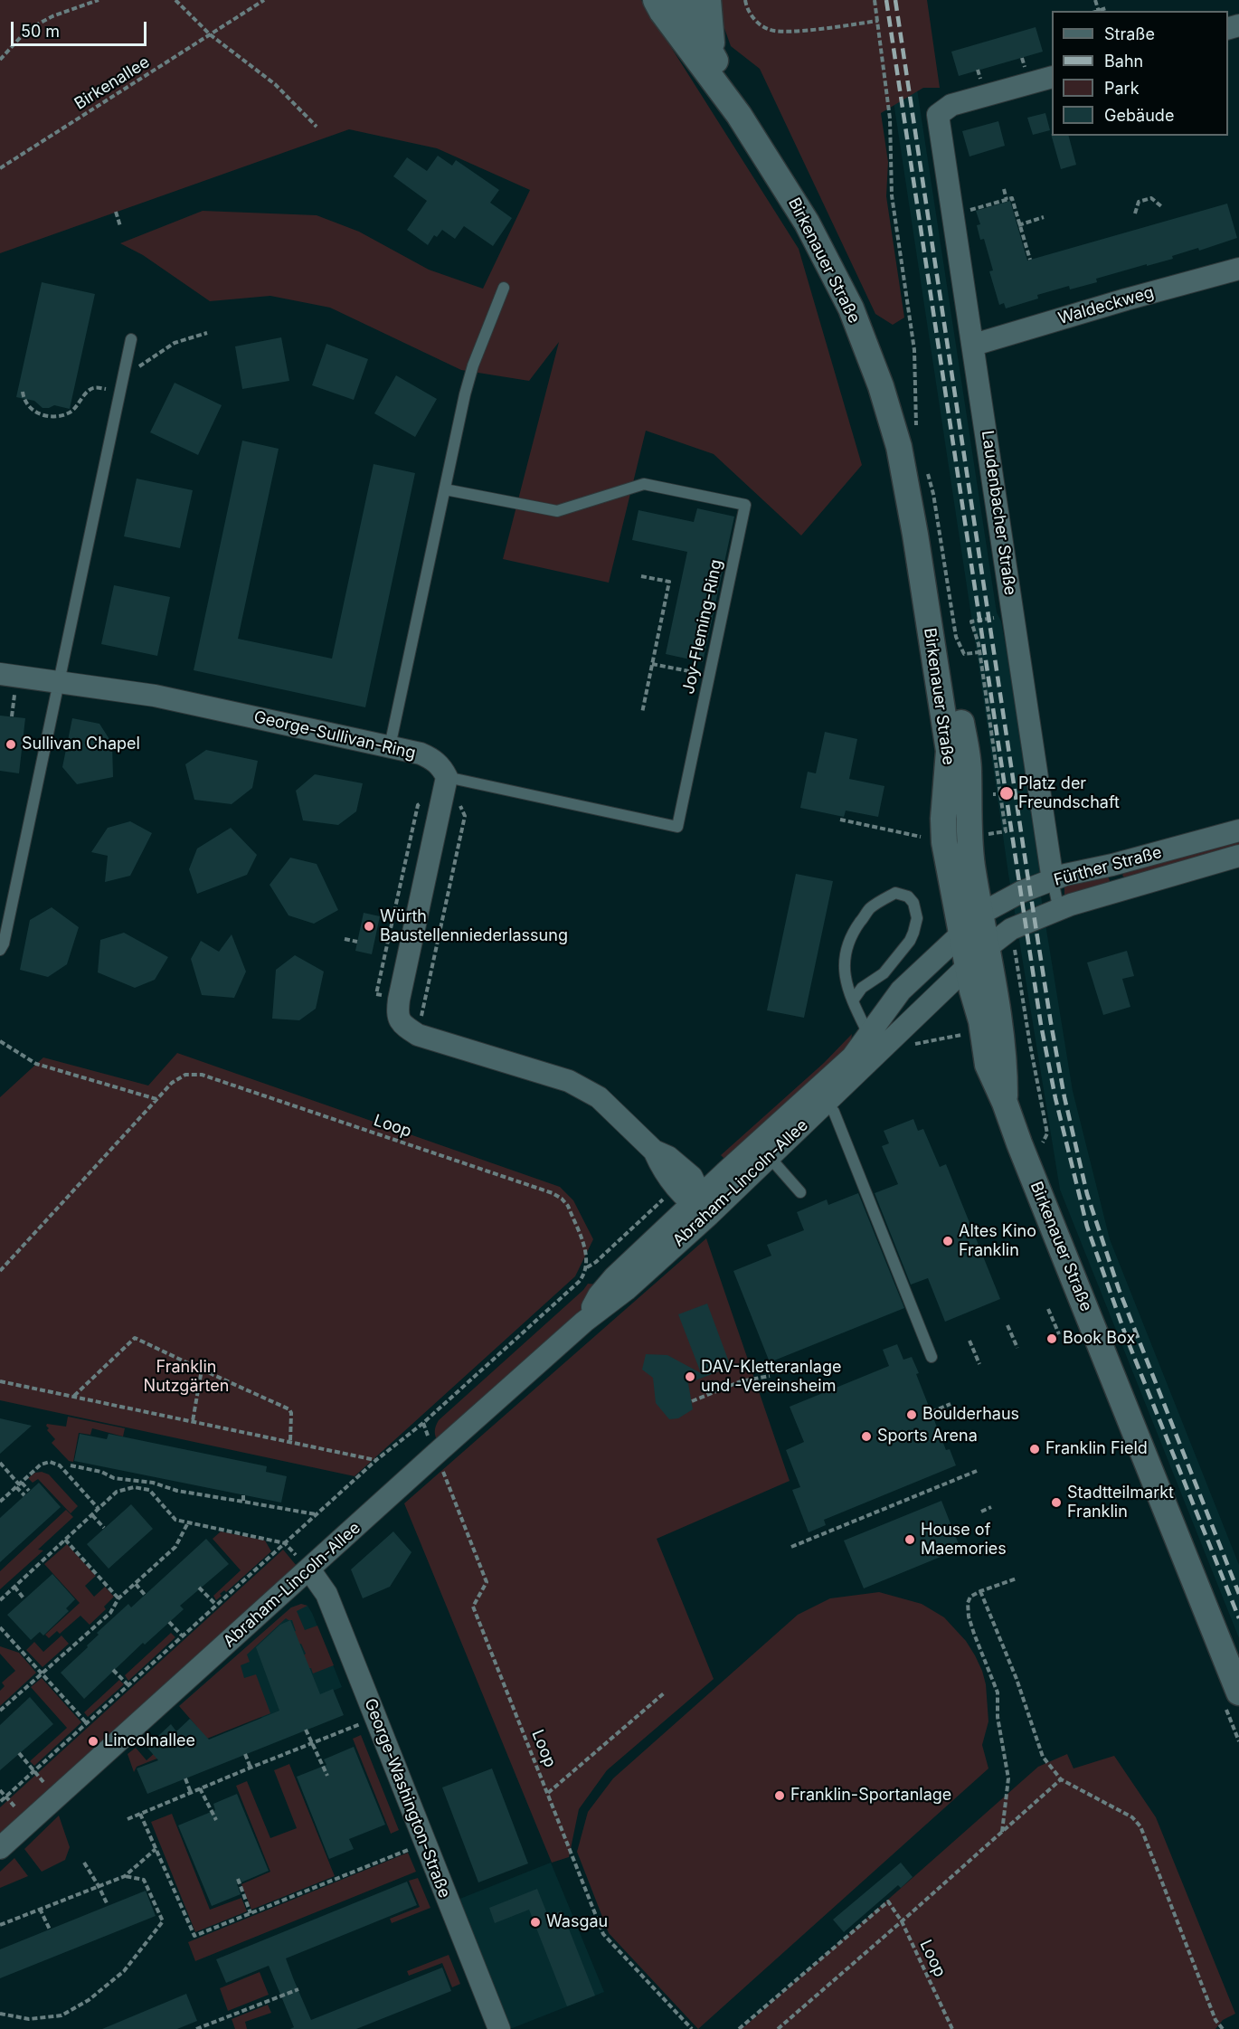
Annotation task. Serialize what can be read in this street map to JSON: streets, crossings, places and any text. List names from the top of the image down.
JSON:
{
  "streets": {
    "street": [
      "Birkenauer Straße",
      "Waldeckweg",
      "Laudenbacher Straße",
      "George-Sullivan-Ring",
      "Fürther Straße",
      "Abraham-Lincoln-Allee",
      "George-Washington-Straße"
    ],
    "lane": ["Joy-Fleming-Ring"],
    "path": ["Birkenallee", "Loop"]
  },
  "crossings": [
    ["Birkenauer Straße", "Fürther Straße"],
    ["Waldeckweg", "Laudenbacher Straße"],
    ["Laudenbacher Straße", "Fürther Straße"],
    ["Joy-Fleming-Ring", "George-Sullivan-Ring"],
    ["Fürther Straße", "Abraham-Lincoln-Allee"],
    ["Loop", "Abraham-Lincoln-Allee"],
    ["Abraham-Lincoln-Allee", "George-Washington-Straße"]
  ],
  "parks": ["Franklin Nutzgärten"],
  "places": [
    "Sullivan Chapel",
    "Platz der Freundschaft",
    "Würth Baustellenniederlassung",
    "Altes Kino Franklin",
    "Book Box",
    "DAV-Kletteranlage und -Vereinsheim",
    "Boulderhaus",
    "Sports Arena",
    "Franklin Field",
    "Stadtteilmarkt Franklin",
    "House of Maemories",
    "Lincolnallee",
    "Franklin-Sportanlage",
    "Wasgau"
  ],
  "legend": [
    "Straße",
    "Bahn",
    "Park",
    "Gebäude"
  ],
  "scale_bar": "50 m"
}
